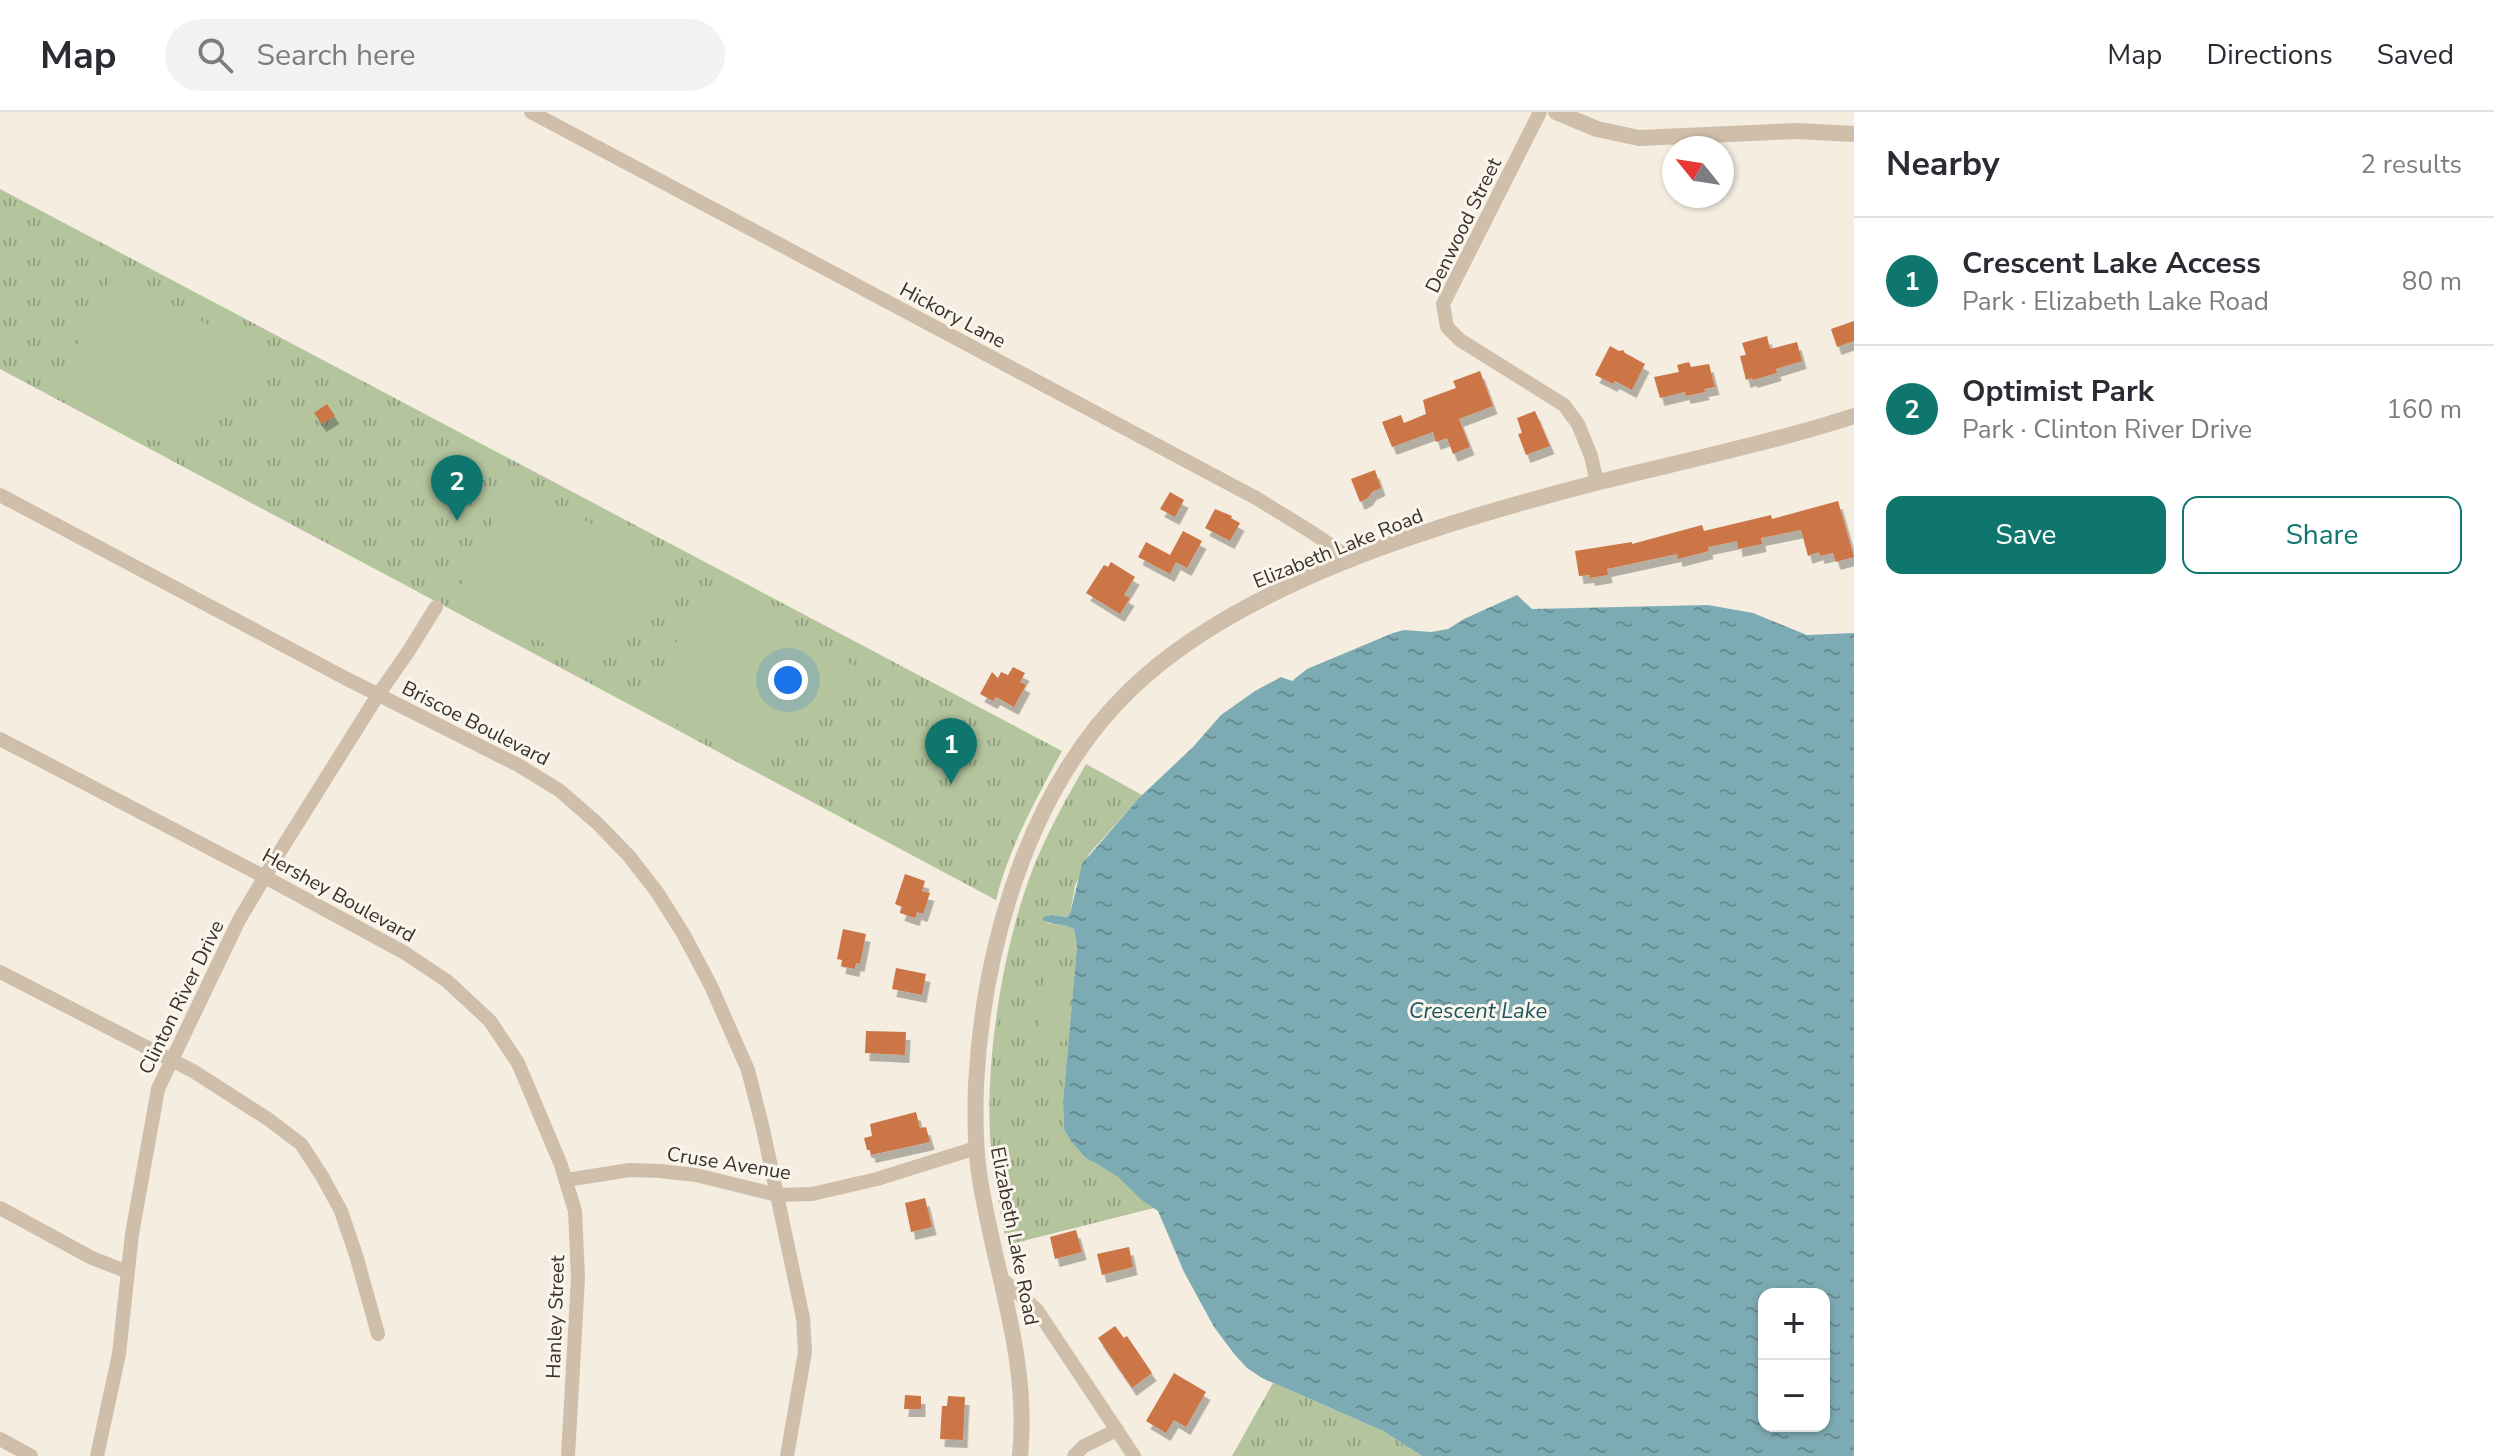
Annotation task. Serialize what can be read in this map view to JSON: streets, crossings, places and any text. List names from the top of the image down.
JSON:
{
  "streets": {
    "street": [
      "Denwood Street",
      "Hickory Lane",
      "Elizabeth Lake Road",
      "Briscoe Boulevard",
      "Hershey Boulevard",
      "Clinton River Drive",
      "Cruse Avenue",
      "Hanley Street"
    ]
  },
  "crossings": [
    ["Denwood Street", "Elizabeth Lake Road"],
    ["Hickory Lane", "Elizabeth Lake Road"],
    ["Elizabeth Lake Road", "Cruse Avenue"],
    ["Briscoe Boulevard", "Clinton River Drive"],
    ["Briscoe Boulevard", "Cruse Avenue"],
    ["Hershey Boulevard", "Clinton River Drive"],
    ["Hershey Boulevard", "Cruse Avenue"],
    ["Hershey Boulevard", "Hanley Street"],
    ["Cruse Avenue", "Hanley Street"]
  ],
  "water": ["Crescent Lake"],
  "north": "top left",
  "page": {
    "header": "Map",
    "search": "Search here",
    "nav": ["Map", "Directions", "Saved"],
    "heading": ["Nearby", "2 results"],
    "list": [
      {
        "mark": "1",
        "name": "Crescent Lake Access",
        "note": "Park · Elizabeth Lake Road",
        "value": "80 m"
      },
      {
        "mark": "2",
        "name": "Optimist Park",
        "note": "Park · Clinton River Drive",
        "value": "160 m"
      }
    ],
    "pins": ["2", "1"],
    "buttons": ["Save", "Share"],
    "map_buttons": ["+", "−"]
  }
}
